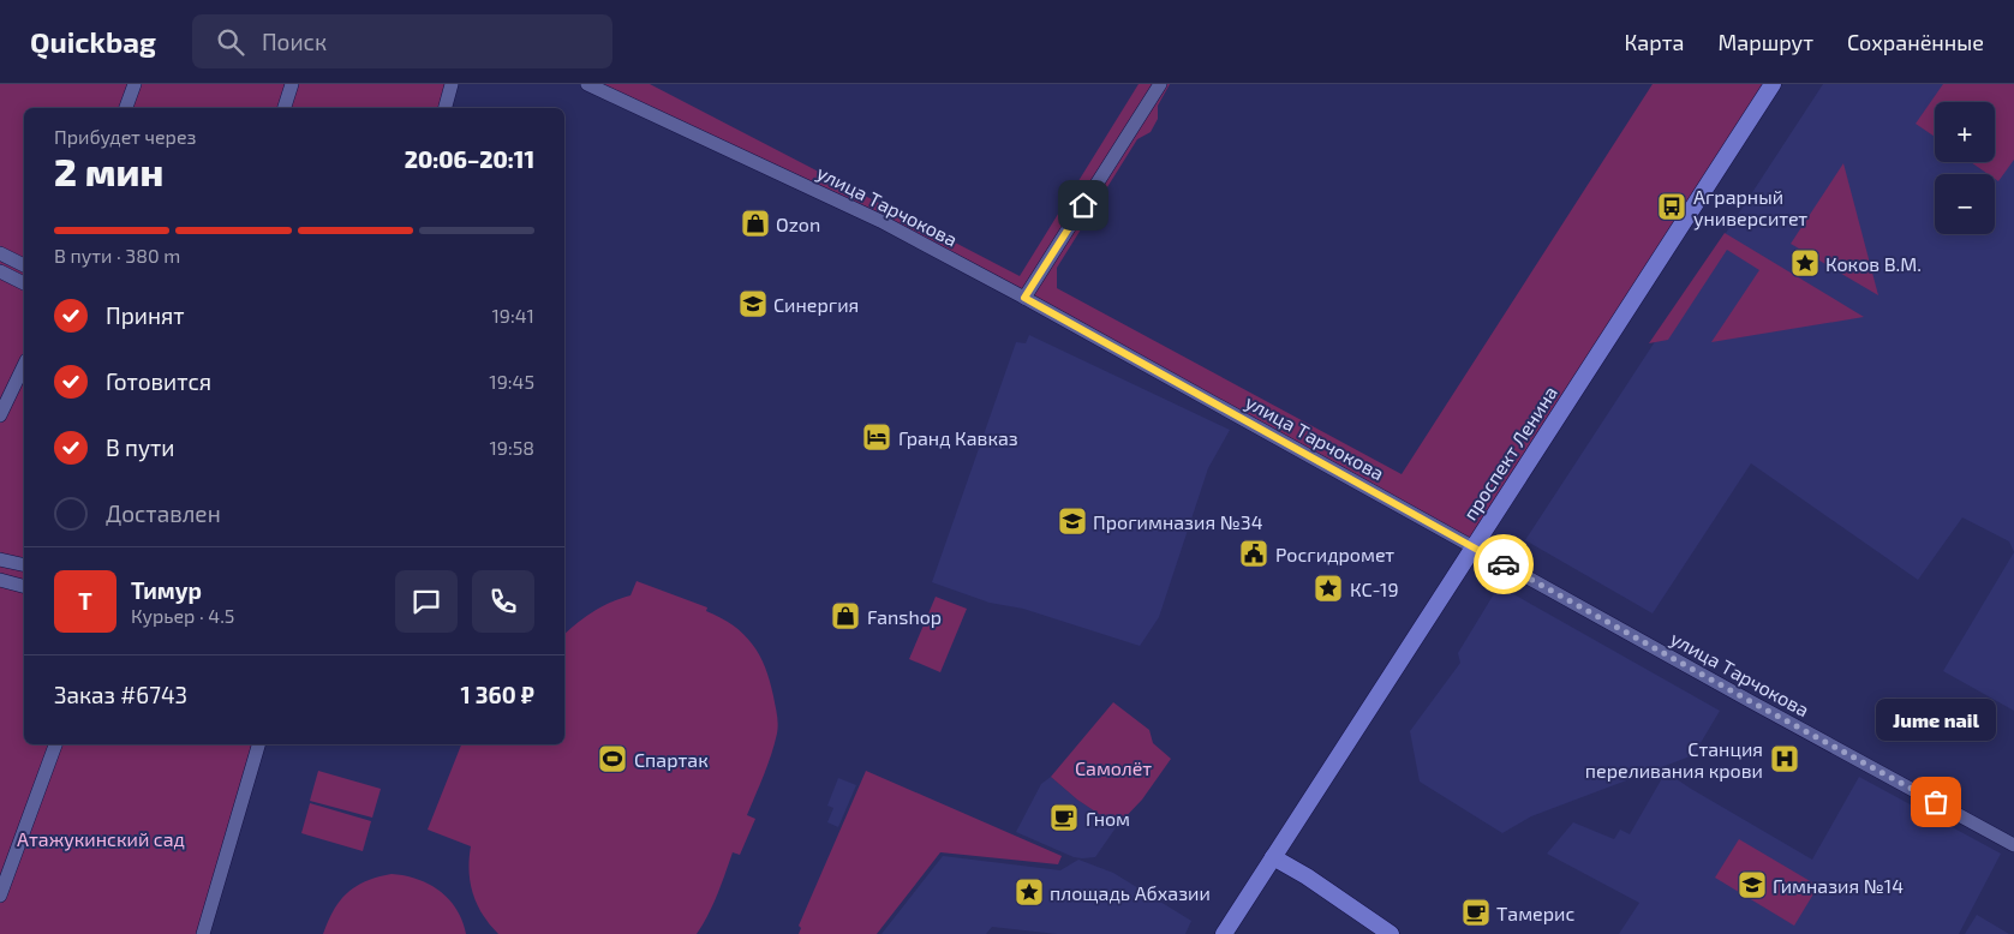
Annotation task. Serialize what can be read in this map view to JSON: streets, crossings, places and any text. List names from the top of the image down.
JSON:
{
  "streets": {
    "main road": ["проспект Ленина"],
    "street": ["улица Тарчокова"]
  },
  "crossings": [
    ["улица Тарчокова", "проспект Ленина"]
  ],
  "parks": ["Самолёт", "Атажукинский сад"],
  "places": {
    "bus stop": ["Аграрный университет"],
    "shop": ["Ozon", "Fanshop"],
    "place": ["Коков В.М.", "КС-19", "площадь Абхазии"],
    "school or university": ["Синергия", "Прогимназия №34", "Гимназия №14"],
    "hotel": ["Гранд Кавказ"],
    "public building": ["Росгидромет"],
    "sports": ["Спартак"],
    "hospital": ["Станция переливания крови"],
    "other": ["Jume nail"],
    "cafe": ["Гном", "Тамерис"]
  },
  "page": {
    "header": "Quickbag",
    "search": "Поиск",
    "nav": ["Карта", "Маршрут", "Сохранённые"],
    "map_buttons": ["+", "−"],
    "heading": ["2 мин", "Прибудет через", "20:06–20:11"],
    "panel": [
      "Тимур",
      "Курьер · 4.5",
      "Заказ #6743",
      "1 360 ₽"
    ],
    "bar": "В пути · 380 m",
    "list": [
      ["Принят", "19:41"],
      ["Готовится", "19:45"],
      ["В пути", "19:58"],
      "Доставлен"
    ],
    "round": "Т",
    "bubble": "Jume nail"
  }
}
